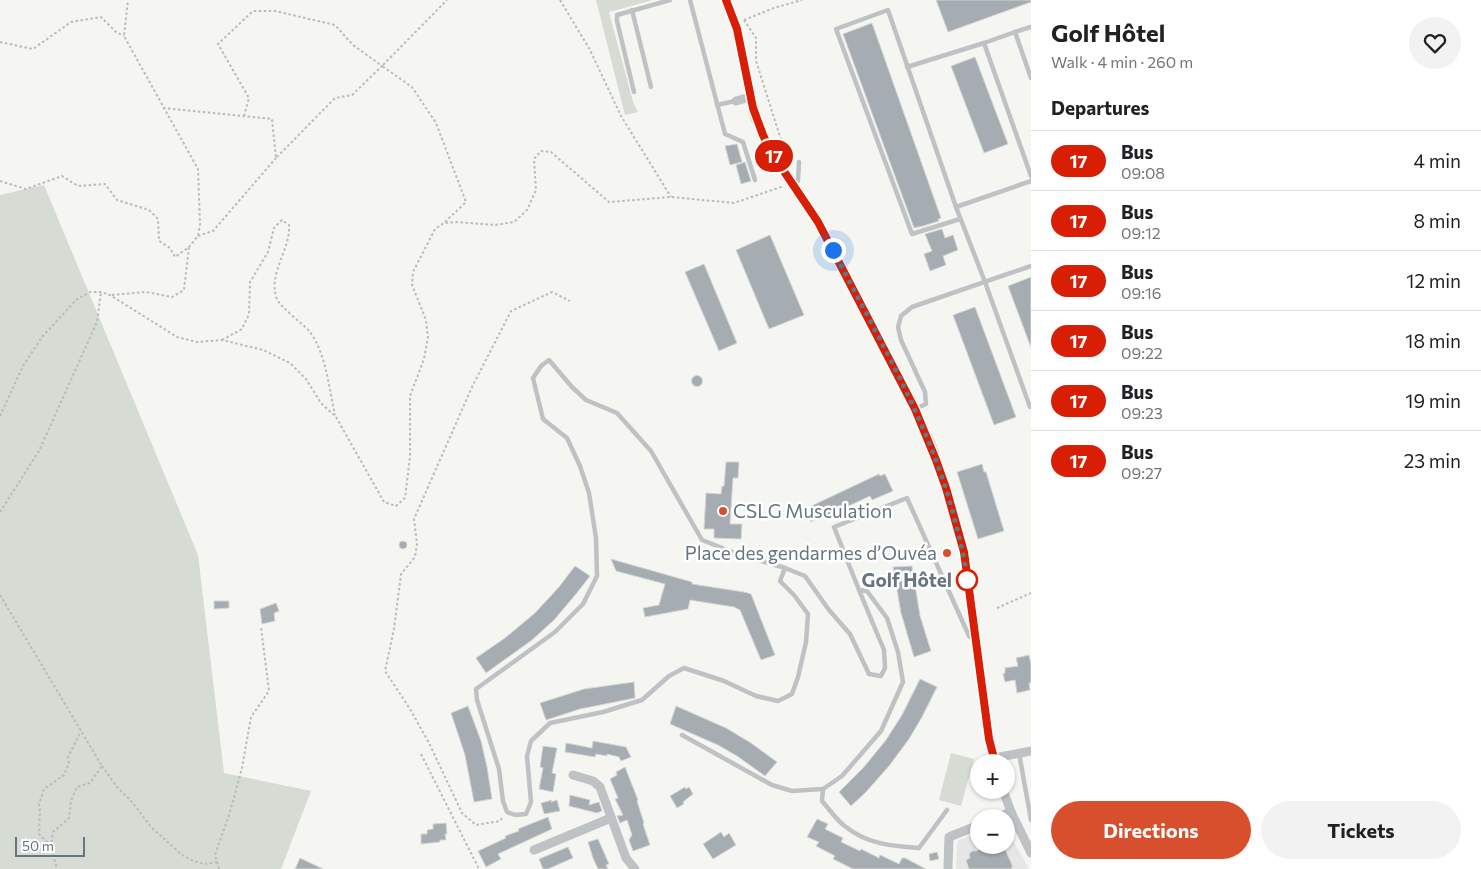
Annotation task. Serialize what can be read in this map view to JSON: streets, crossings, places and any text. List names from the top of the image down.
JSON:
{
  "places": ["CSLG Musculation", "Place des gendarmes d’Ouvéa", "Golf Hôtel"],
  "lines": ["bus line 17"],
  "scale_bar": "50 m",
  "page": {
    "on_map": "17",
    "heading": [
      ["Golf Hôtel", "Walk · 4 min · 260 m"],
      "Departures"
    ],
    "list": [
      {
        "mark": "17",
        "name": "Bus",
        "note": "09:08",
        "value": "4 min"
      },
      {
        "mark": "17",
        "name": "Bus",
        "note": "09:12",
        "value": "8 min"
      },
      {
        "mark": "17",
        "name": "Bus",
        "note": "09:16",
        "value": "12 min"
      },
      {
        "mark": "17",
        "name": "Bus",
        "note": "09:22",
        "value": "18 min"
      },
      {
        "mark": "17",
        "name": "Bus",
        "note": "09:23",
        "value": "19 min"
      },
      {
        "mark": "17",
        "name": "Bus",
        "note": "09:27",
        "value": "23 min"
      }
    ],
    "map_buttons": ["+", "−"],
    "buttons": ["Directions", "Tickets"],
    "scale": "50 m"
  }
}
